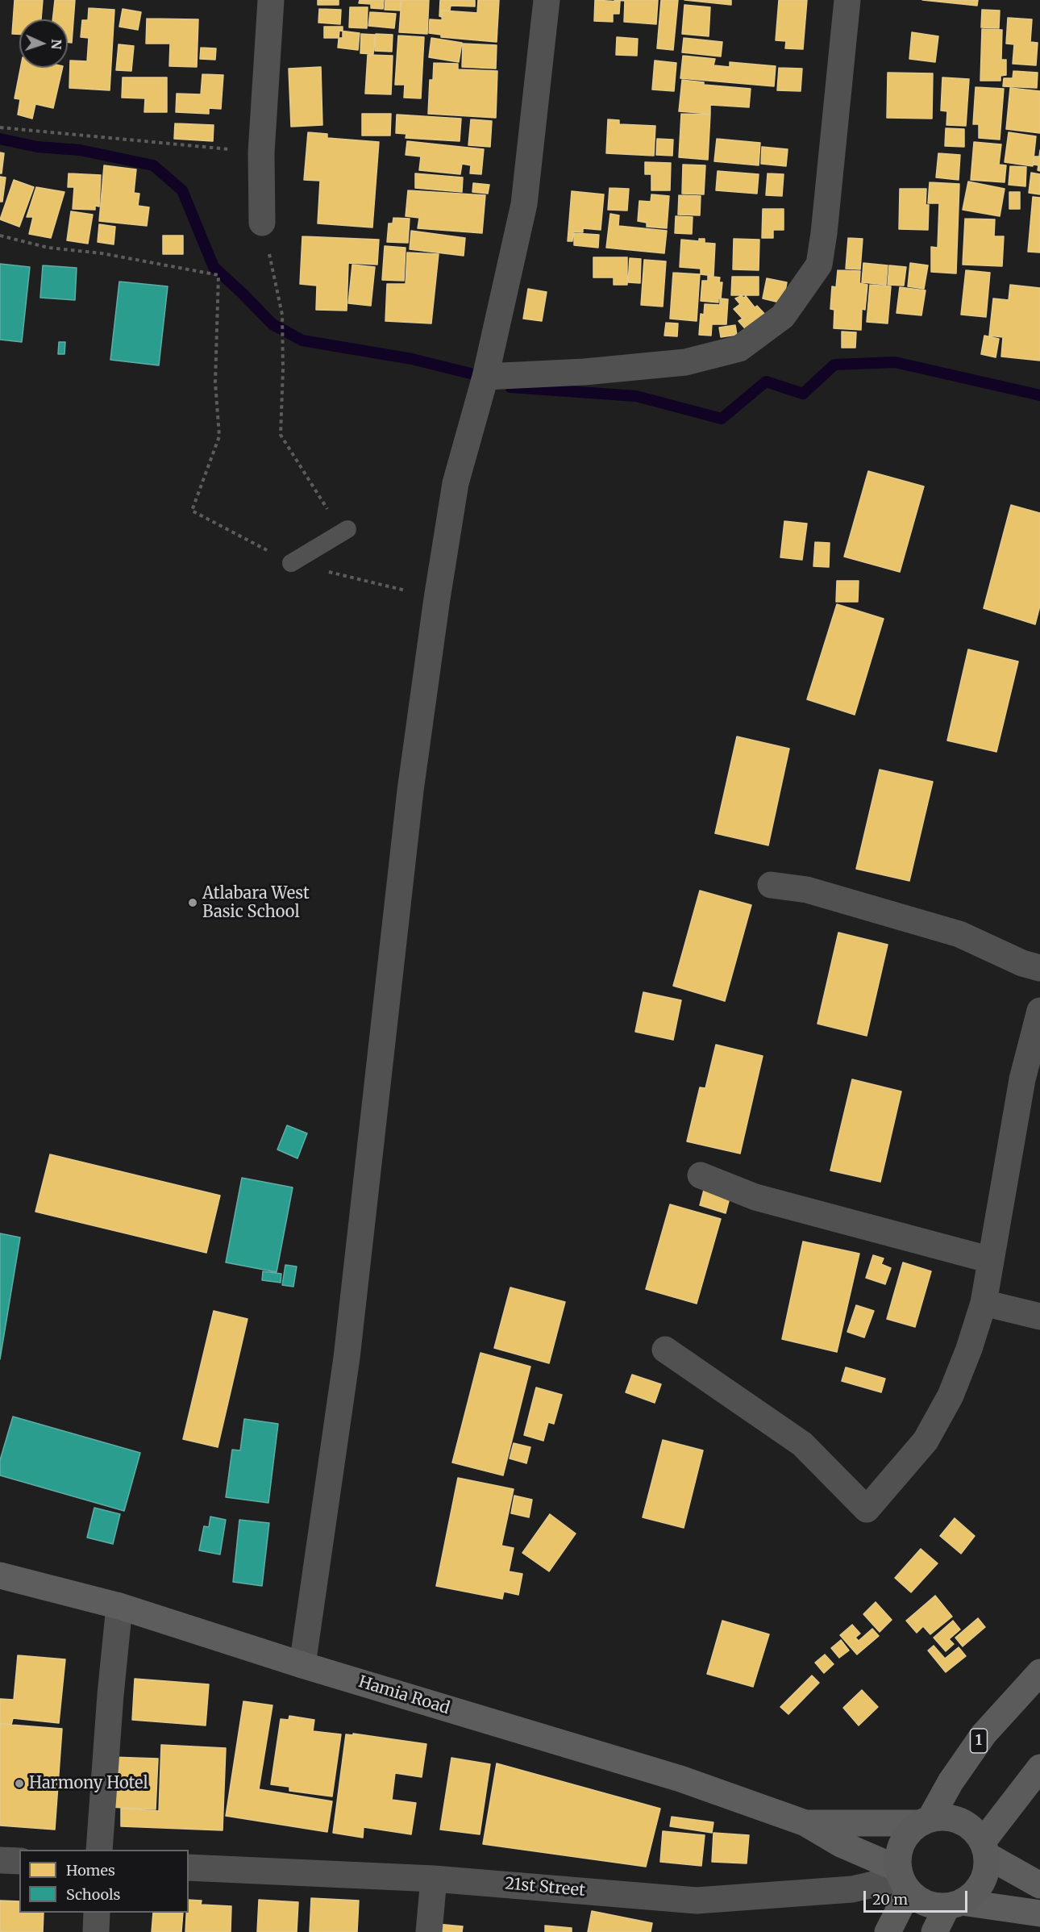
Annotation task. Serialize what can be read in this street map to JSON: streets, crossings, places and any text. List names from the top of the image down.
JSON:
{
  "streets": {
    "main road": ["Hamia Road", "1"],
    "street": ["21st Street"]
  },
  "crossings": [
    ["1", "21st Street"]
  ],
  "places": ["Atlabara West Basic School", "Harmony Hotel"],
  "legend": ["Homes", "Schools"],
  "scale_bar": "20 m",
  "north": "right"
}
